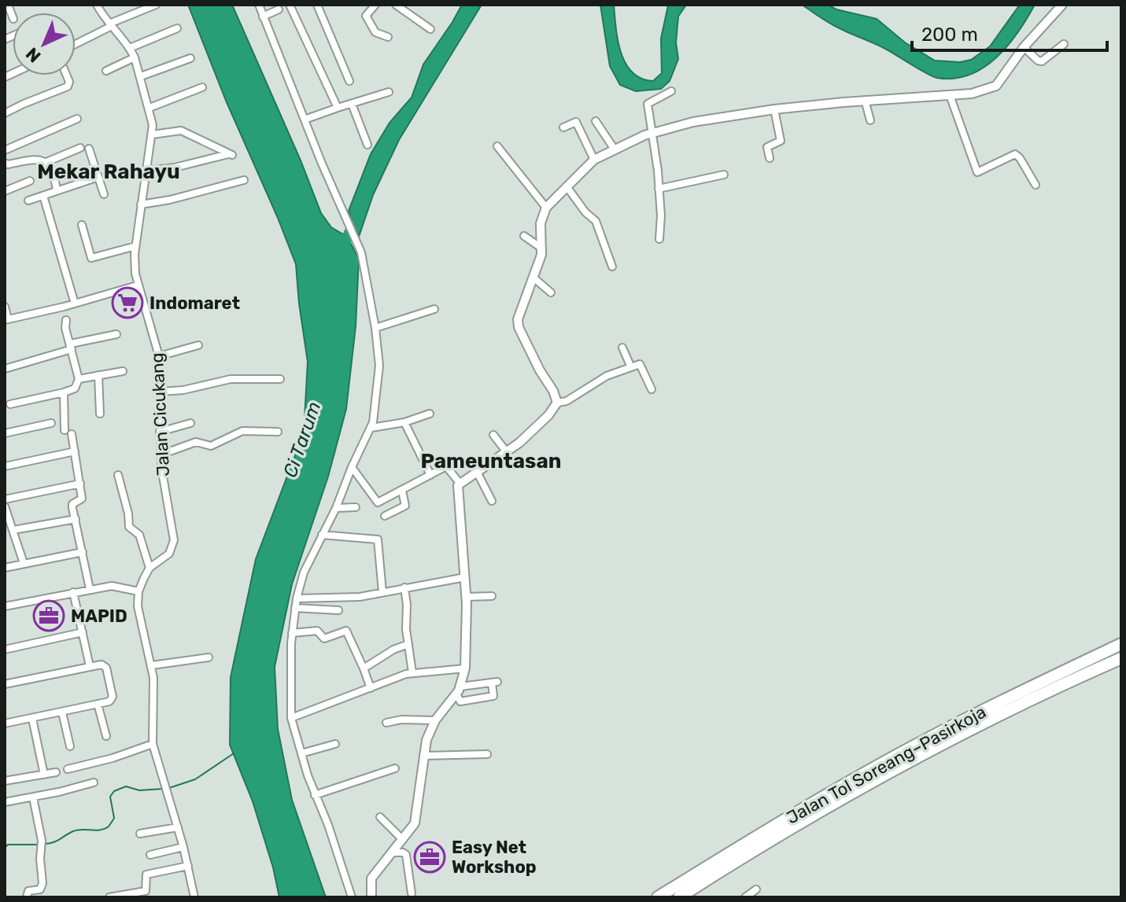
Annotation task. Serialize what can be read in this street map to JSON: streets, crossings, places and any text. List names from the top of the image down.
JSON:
{
  "streets": {
    "highway": ["Jalan Tol Soreang–Pasirkoja"],
    "street": ["Jalan Cicukang"]
  },
  "districts": ["Mekar Rahayu", "Pameuntasan"],
  "water": ["Ci Tarum"],
  "places": {
    "supermarket": ["Indomaret"],
    "office": ["MAPID", "Easy Net Workshop"]
  },
  "scale_bar": "200 m",
  "north": "bottom left"
}
